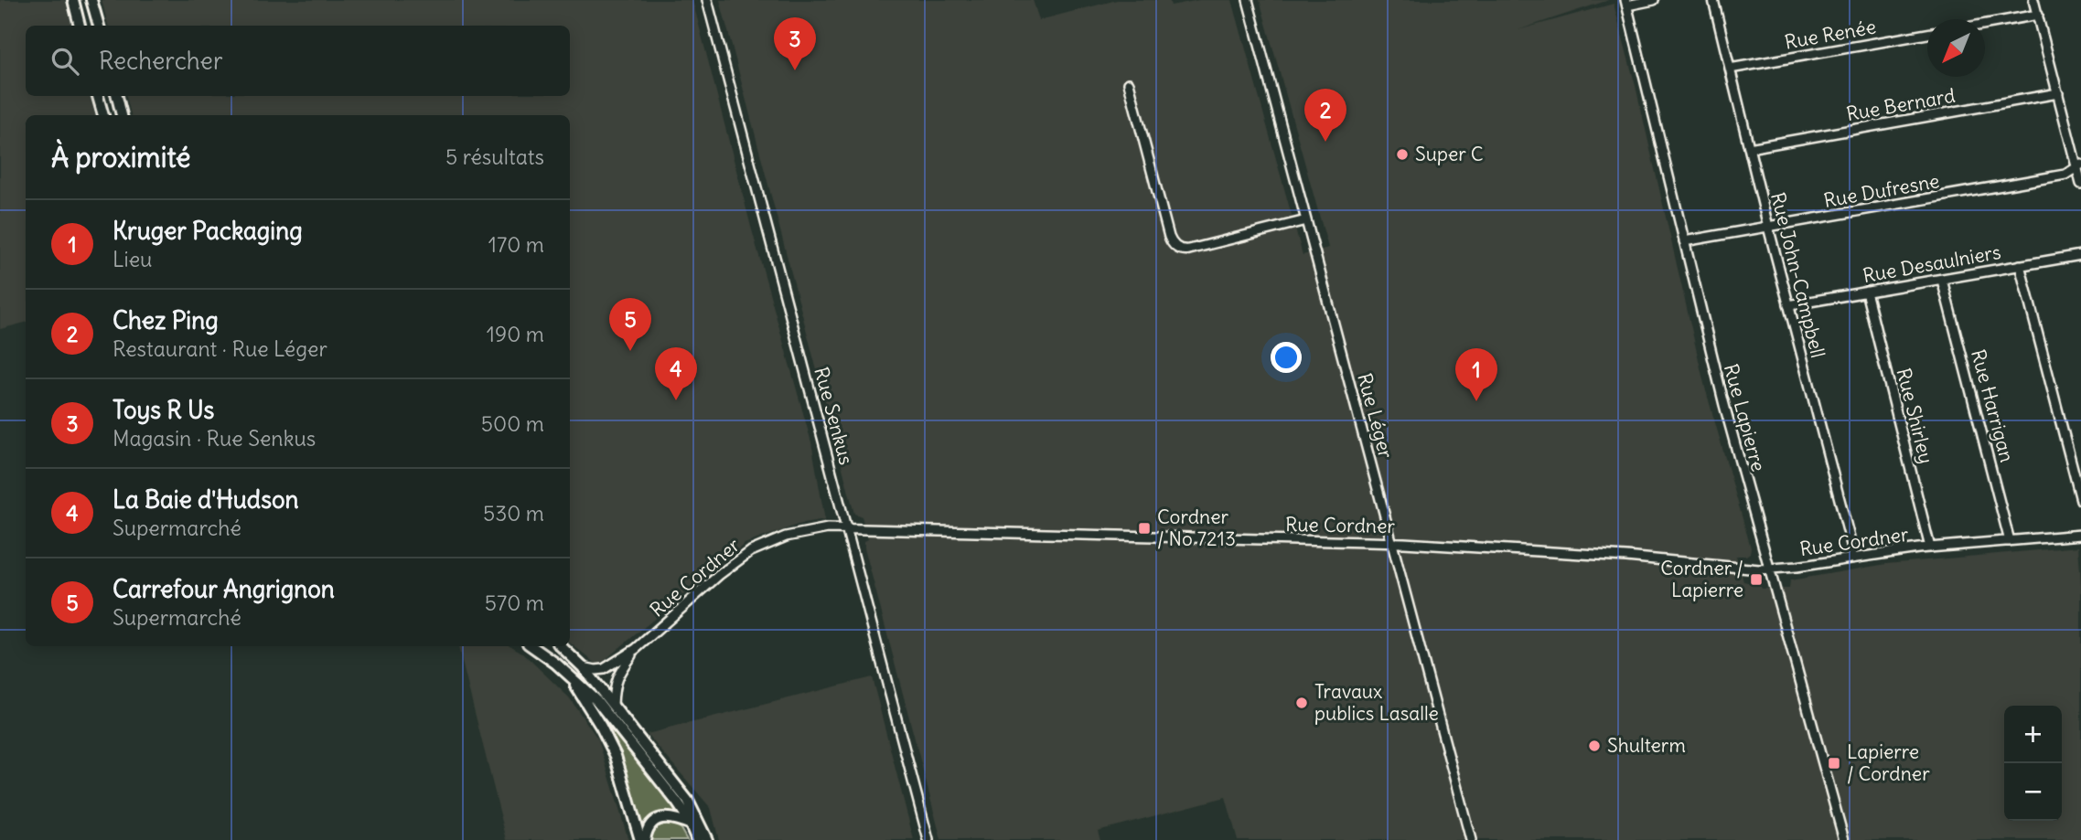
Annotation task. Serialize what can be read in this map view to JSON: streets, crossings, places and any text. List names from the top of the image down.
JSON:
{
  "streets": {
    "street": [
      "Rue Renée",
      "Rue Bernard",
      "Rue Dufresne",
      "Rue Desaulniers",
      "Rue John-Campbell",
      "Rue Harrigan",
      "Rue Senkus",
      "Rue Léger",
      "Rue Shirley",
      "Rue Lapierre",
      "Rue Cordner"
    ]
  },
  "crossings": [
    ["Rue Renée", "Rue John-Campbell"],
    ["Rue Bernard", "Rue John-Campbell"],
    ["Rue Dufresne", "Rue John-Campbell"],
    ["Rue Dufresne", "Rue Lapierre"],
    ["Rue Desaulniers", "Rue John-Campbell"],
    ["Rue Desaulniers", "Rue Harrigan"],
    ["Rue Desaulniers", "Rue Shirley"],
    ["Rue John-Campbell", "Rue Cordner"],
    ["Rue Harrigan", "Rue Cordner"],
    ["Rue Senkus", "Rue Cordner"],
    ["Rue Léger", "Rue Cordner"],
    ["Rue Shirley", "Rue Cordner"],
    ["Rue Lapierre", "Rue Cordner"]
  ],
  "places": {
    "other": ["Super C", "Travaux publics Lasalle", "Shulterm"],
    "transit": ["Cordner / No 7213", "Cordner / Lapierre", "Lapierre / Cordner"]
  },
  "north": "bottom left",
  "page": {
    "pins": [
      "3",
      "2",
      "5",
      "4",
      "1"
    ],
    "search": "Rechercher",
    "heading": ["À proximité", "5 résultats"],
    "list": [
      {
        "mark": "1",
        "name": "Kruger Packaging",
        "note": "Lieu",
        "value": "170 m"
      },
      {
        "mark": "2",
        "name": "Chez Ping",
        "note": "Restaurant · Rue Léger",
        "value": "190 m"
      },
      {
        "mark": "3",
        "name": "Toys R Us",
        "note": "Magasin · Rue Senkus",
        "value": "500 m"
      },
      {
        "mark": "4",
        "name": "La Baie d'Hudson",
        "note": "Supermarché",
        "value": "530 m"
      },
      {
        "mark": "5",
        "name": "Carrefour Angrignon",
        "note": "Supermarché",
        "value": "570 m"
      }
    ],
    "map_buttons": ["+", "−"]
  }
}
